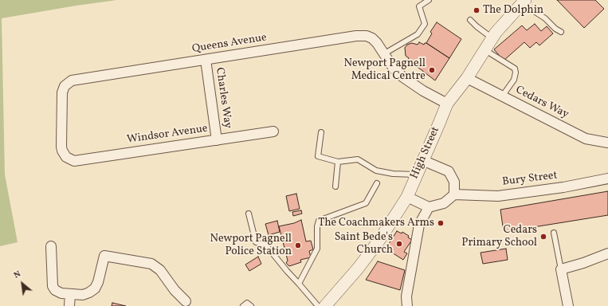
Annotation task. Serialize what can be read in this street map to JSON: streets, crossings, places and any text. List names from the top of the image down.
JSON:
{
  "streets": {
    "street": [
      "Queens Avenue",
      "Charles Way",
      "Cedars Way",
      "Windsor Avenue",
      "High Street",
      "Bury Street"
    ]
  },
  "crossings": [
    ["Queens Avenue", "Charles Way"],
    ["Queens Avenue", "Windsor Avenue"],
    ["Queens Avenue", "High Street"],
    ["Charles Way", "Windsor Avenue"],
    ["Cedars Way", "High Street"],
    ["High Street", "Bury Street"]
  ],
  "places": [
    "The Dolphin",
    "Newport Pagnell Medical Centre",
    "The Coachmakers Arms",
    "Cedars Primary School",
    "Saint Bede's Church",
    "Newport Pagnell Police Station"
  ],
  "north": "top left"
}
